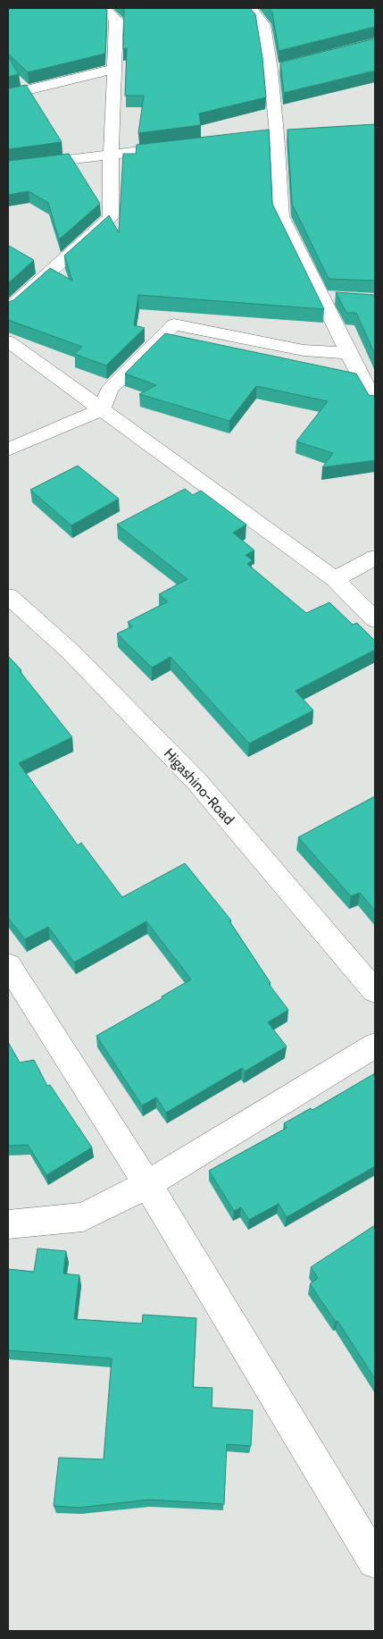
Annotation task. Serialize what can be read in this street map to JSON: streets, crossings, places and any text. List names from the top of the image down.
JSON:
{
  "streets": {
    "street": ["Higashino-Road"]
  }
}
